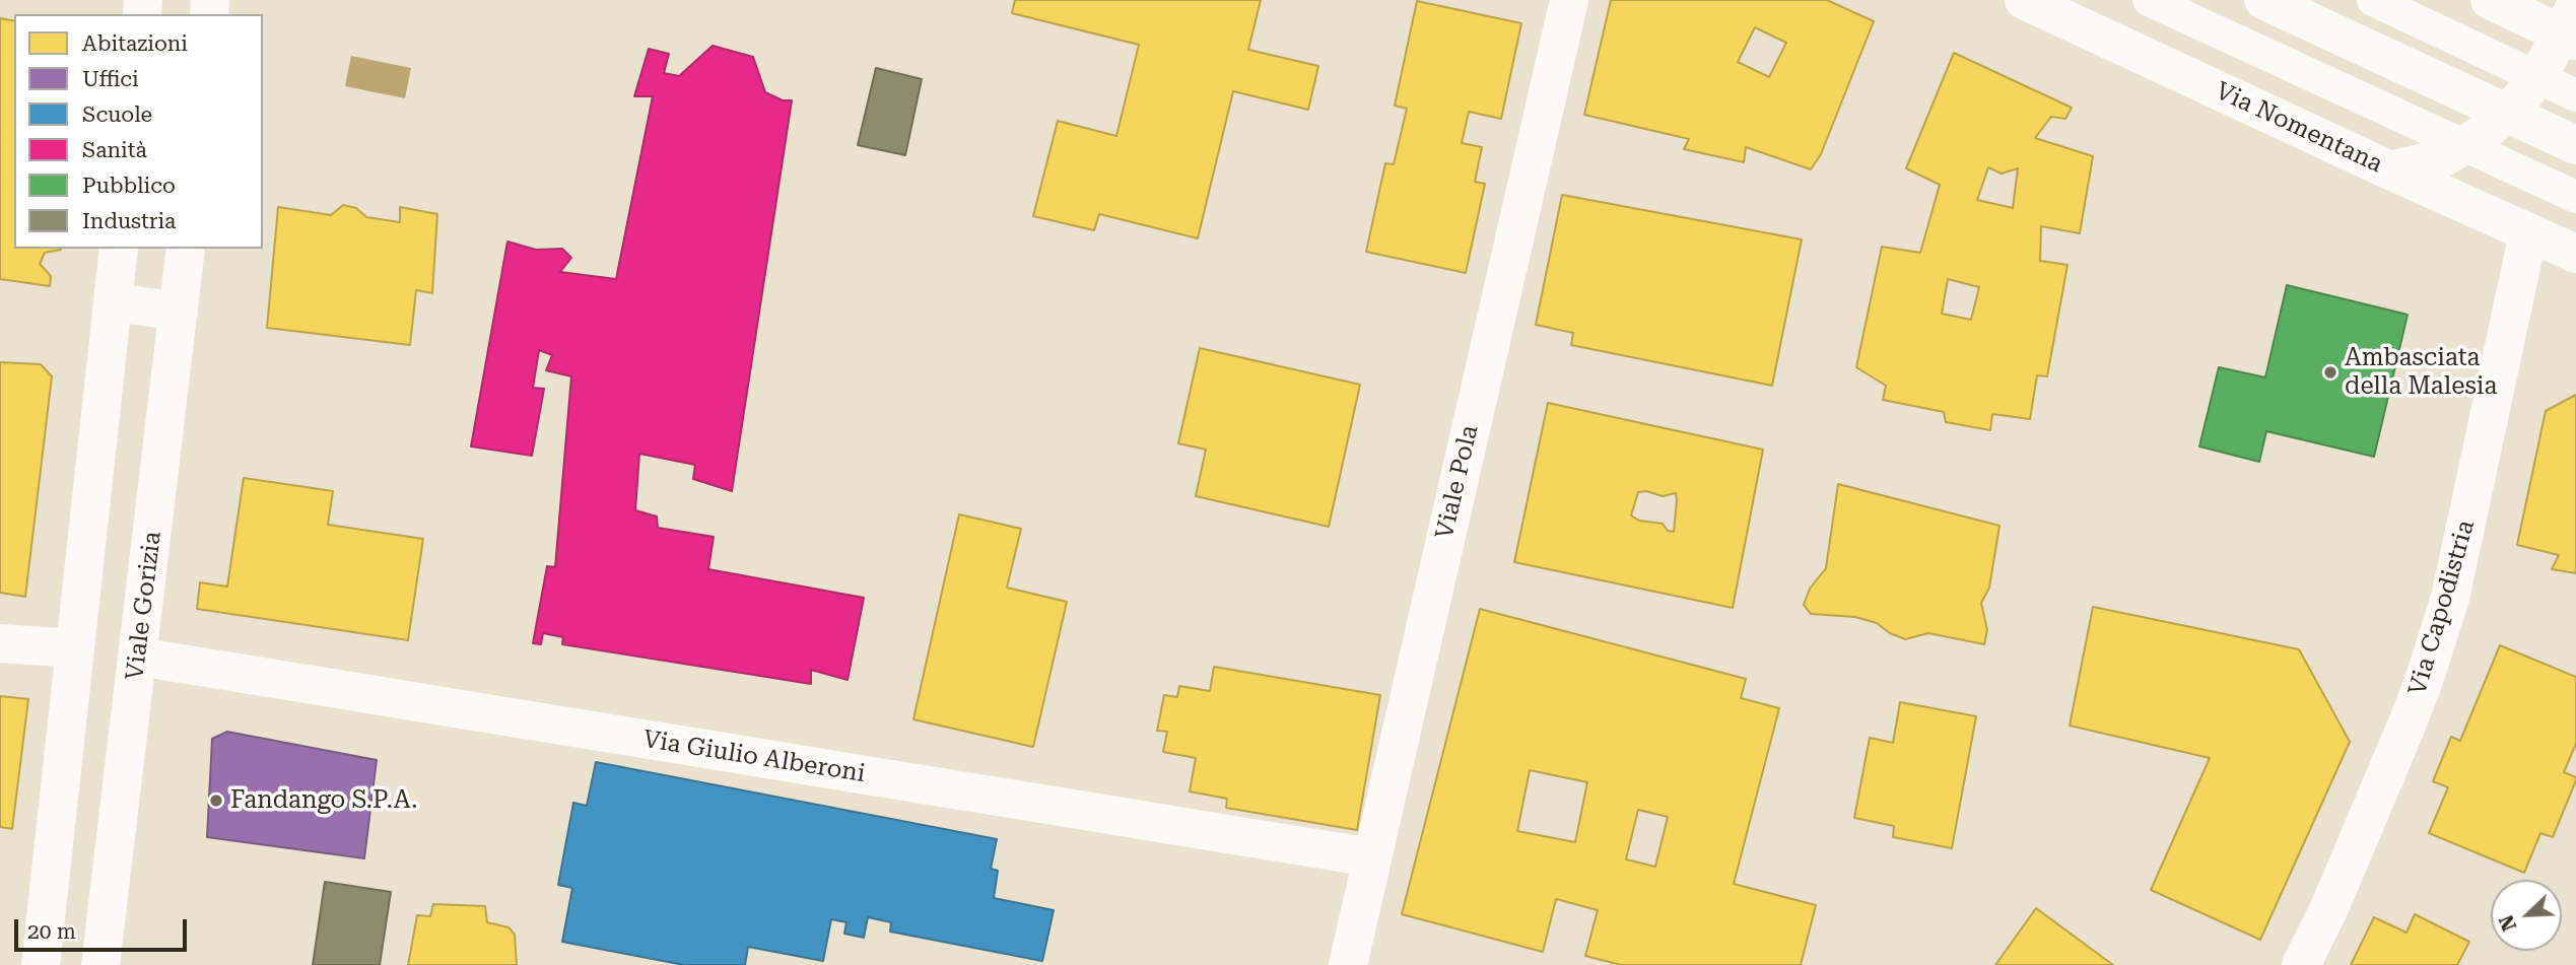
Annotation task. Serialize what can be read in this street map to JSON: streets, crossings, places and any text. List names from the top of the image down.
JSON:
{
  "streets": {
    "street": [
      "Via Nomentana",
      "Viale Pola",
      "Viale Gorizia",
      "Via Capodistria",
      "Via Giulio Alberoni"
    ]
  },
  "crossings": [
    ["Via Nomentana", "Via Capodistria"],
    ["Viale Pola", "Via Giulio Alberoni"],
    ["Viale Gorizia", "Via Giulio Alberoni"]
  ],
  "places": ["Ambasciata della Malesia", "Fandango S.P.A."],
  "legend": [
    "Abitazioni",
    "Uffici",
    "Scuole",
    "Sanità",
    "Pubblico",
    "Industria"
  ],
  "scale_bar": "20 m",
  "north": "bottom left"
}
